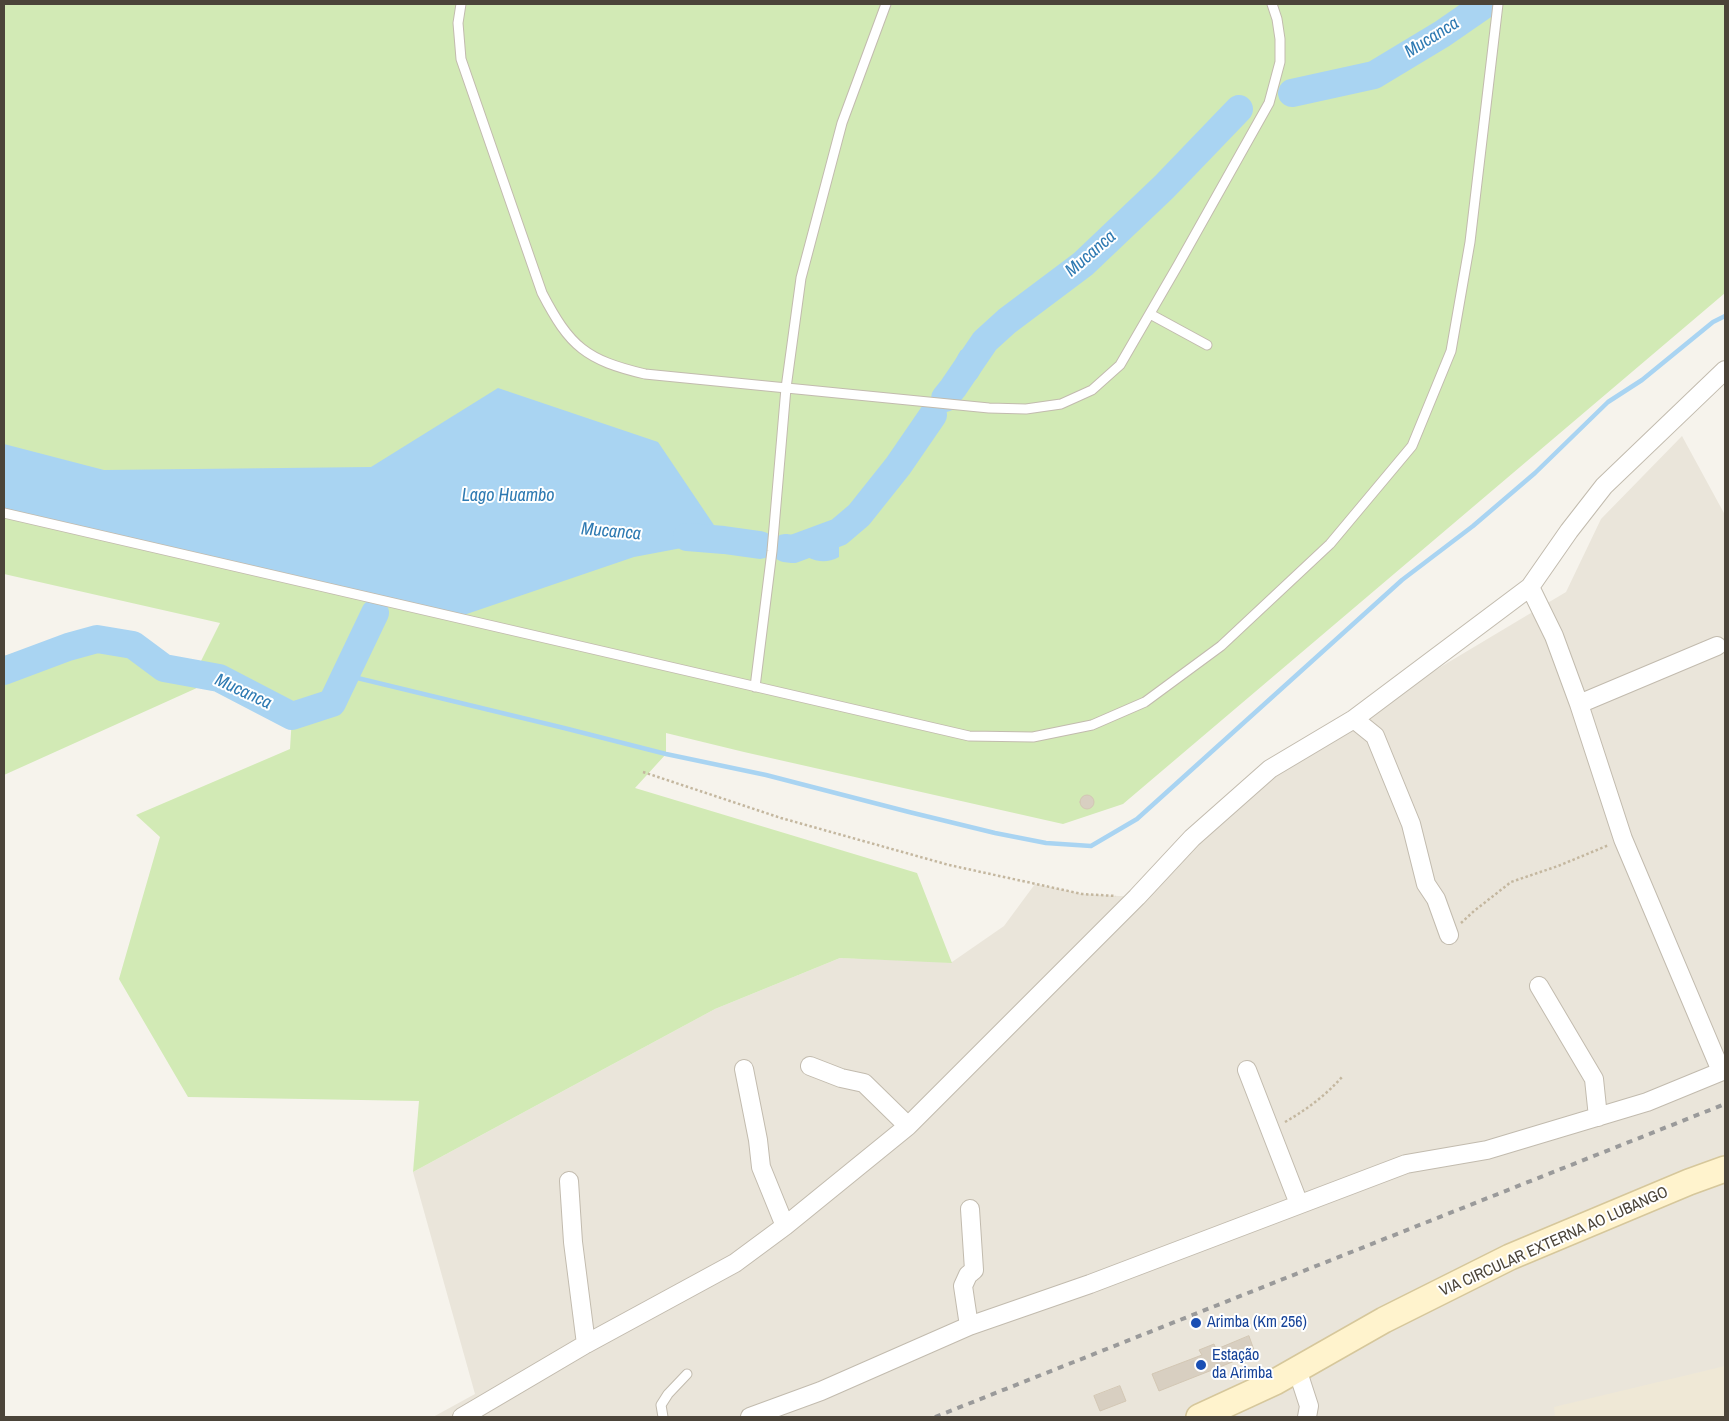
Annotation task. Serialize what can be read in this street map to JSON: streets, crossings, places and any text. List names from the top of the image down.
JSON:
{
  "streets": {
    "main road": ["VIA CIRCULAR EXTERNA AO LUBANGO"]
  },
  "water": ["Mucanca", "Lago Huambo"],
  "places": ["Arimba (Km 256)", "Estação da Arimba"]
}
